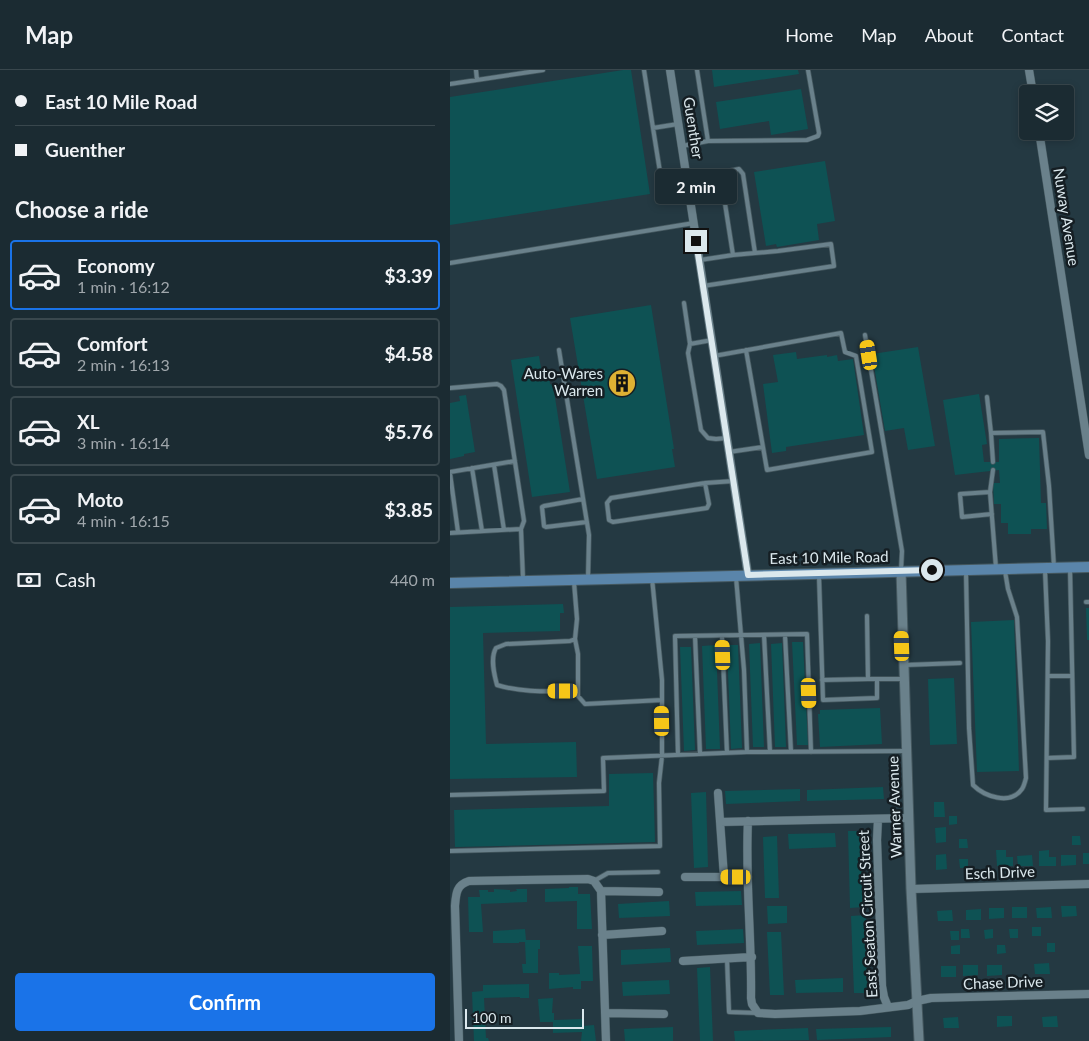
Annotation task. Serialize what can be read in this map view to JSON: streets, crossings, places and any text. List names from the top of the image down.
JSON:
{
  "streets": {
    "main road": ["East 10 Mile Road"],
    "street": [
      "Guenther",
      "Nuway Avenue",
      "Warner Avenue",
      "Esch Drive",
      "East Seaton Circuit Street",
      "Chase Drive"
    ]
  },
  "crossings": [
    ["Guenther", "East 10 Mile Road"],
    ["East 10 Mile Road", "Warner Avenue"],
    ["Warner Avenue", "Esch Drive"],
    ["Warner Avenue", "Chase Drive"],
    ["East Seaton Circuit Street", "Chase Drive"]
  ],
  "places": {
    "building": ["Auto-Wares Warren"]
  },
  "scale_bar": "100 m",
  "page": {
    "header": "Map",
    "nav": [
      "Home",
      "Map",
      "About",
      "Contact"
    ],
    "banner": ["East 10 Mile Road", "Guenther"],
    "bubble": "2 min",
    "heading": "Choose a ride",
    "list": [
      {
        "name": "Economy",
        "note": "1 min · 16:12",
        "value": "$3.39"
      },
      {
        "name": "Comfort",
        "note": "2 min · 16:13",
        "value": "$4.58"
      },
      {
        "name": "XL",
        "note": "3 min · 16:14",
        "value": "$5.76"
      },
      {
        "name": "Moto",
        "note": "4 min · 16:15",
        "value": "$3.85"
      }
    ],
    "pay": ["Cash", "440 m"],
    "buttons": "Confirm",
    "scale": "100 m"
  }
}
